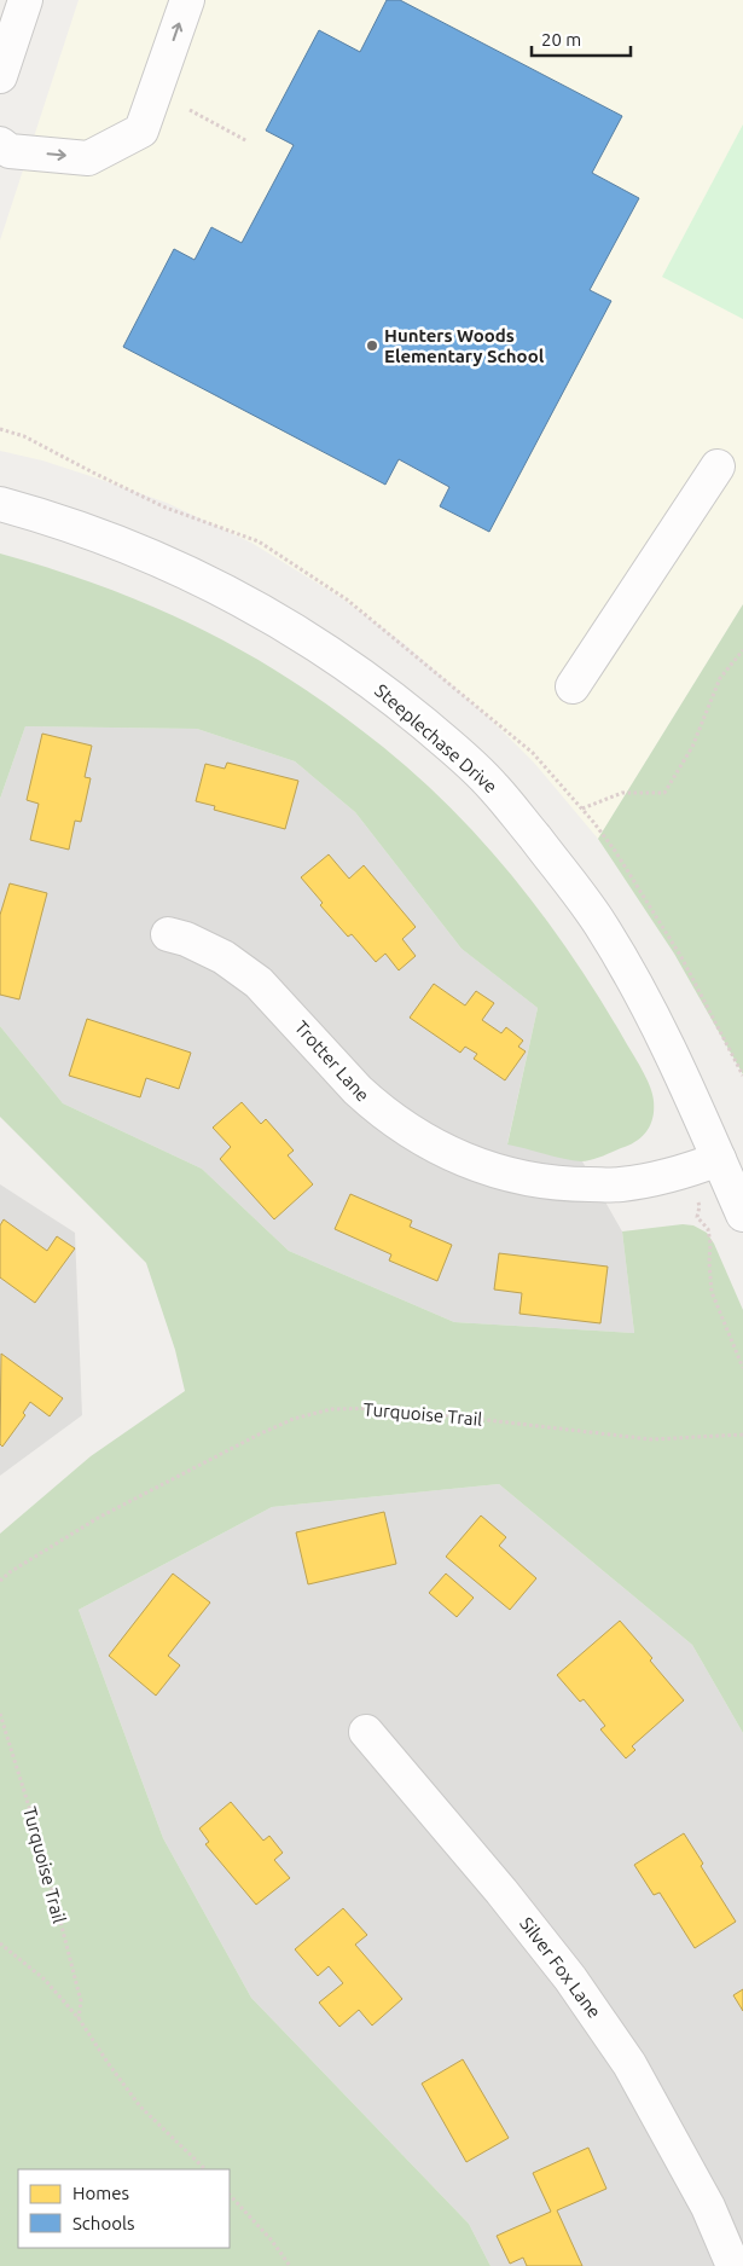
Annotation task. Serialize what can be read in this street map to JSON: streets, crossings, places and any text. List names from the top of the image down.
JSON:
{
  "streets": {
    "street": ["Steeplechase Drive", "Trotter Lane", "Silver Fox Lane"],
    "path": ["Turquoise Trail"]
  },
  "crossings": [
    ["Steeplechase Drive", "Trotter Lane"]
  ],
  "places": ["Hunters Woods Elementary School"],
  "legend": ["Homes", "Schools"],
  "scale_bar": "20 m"
}
